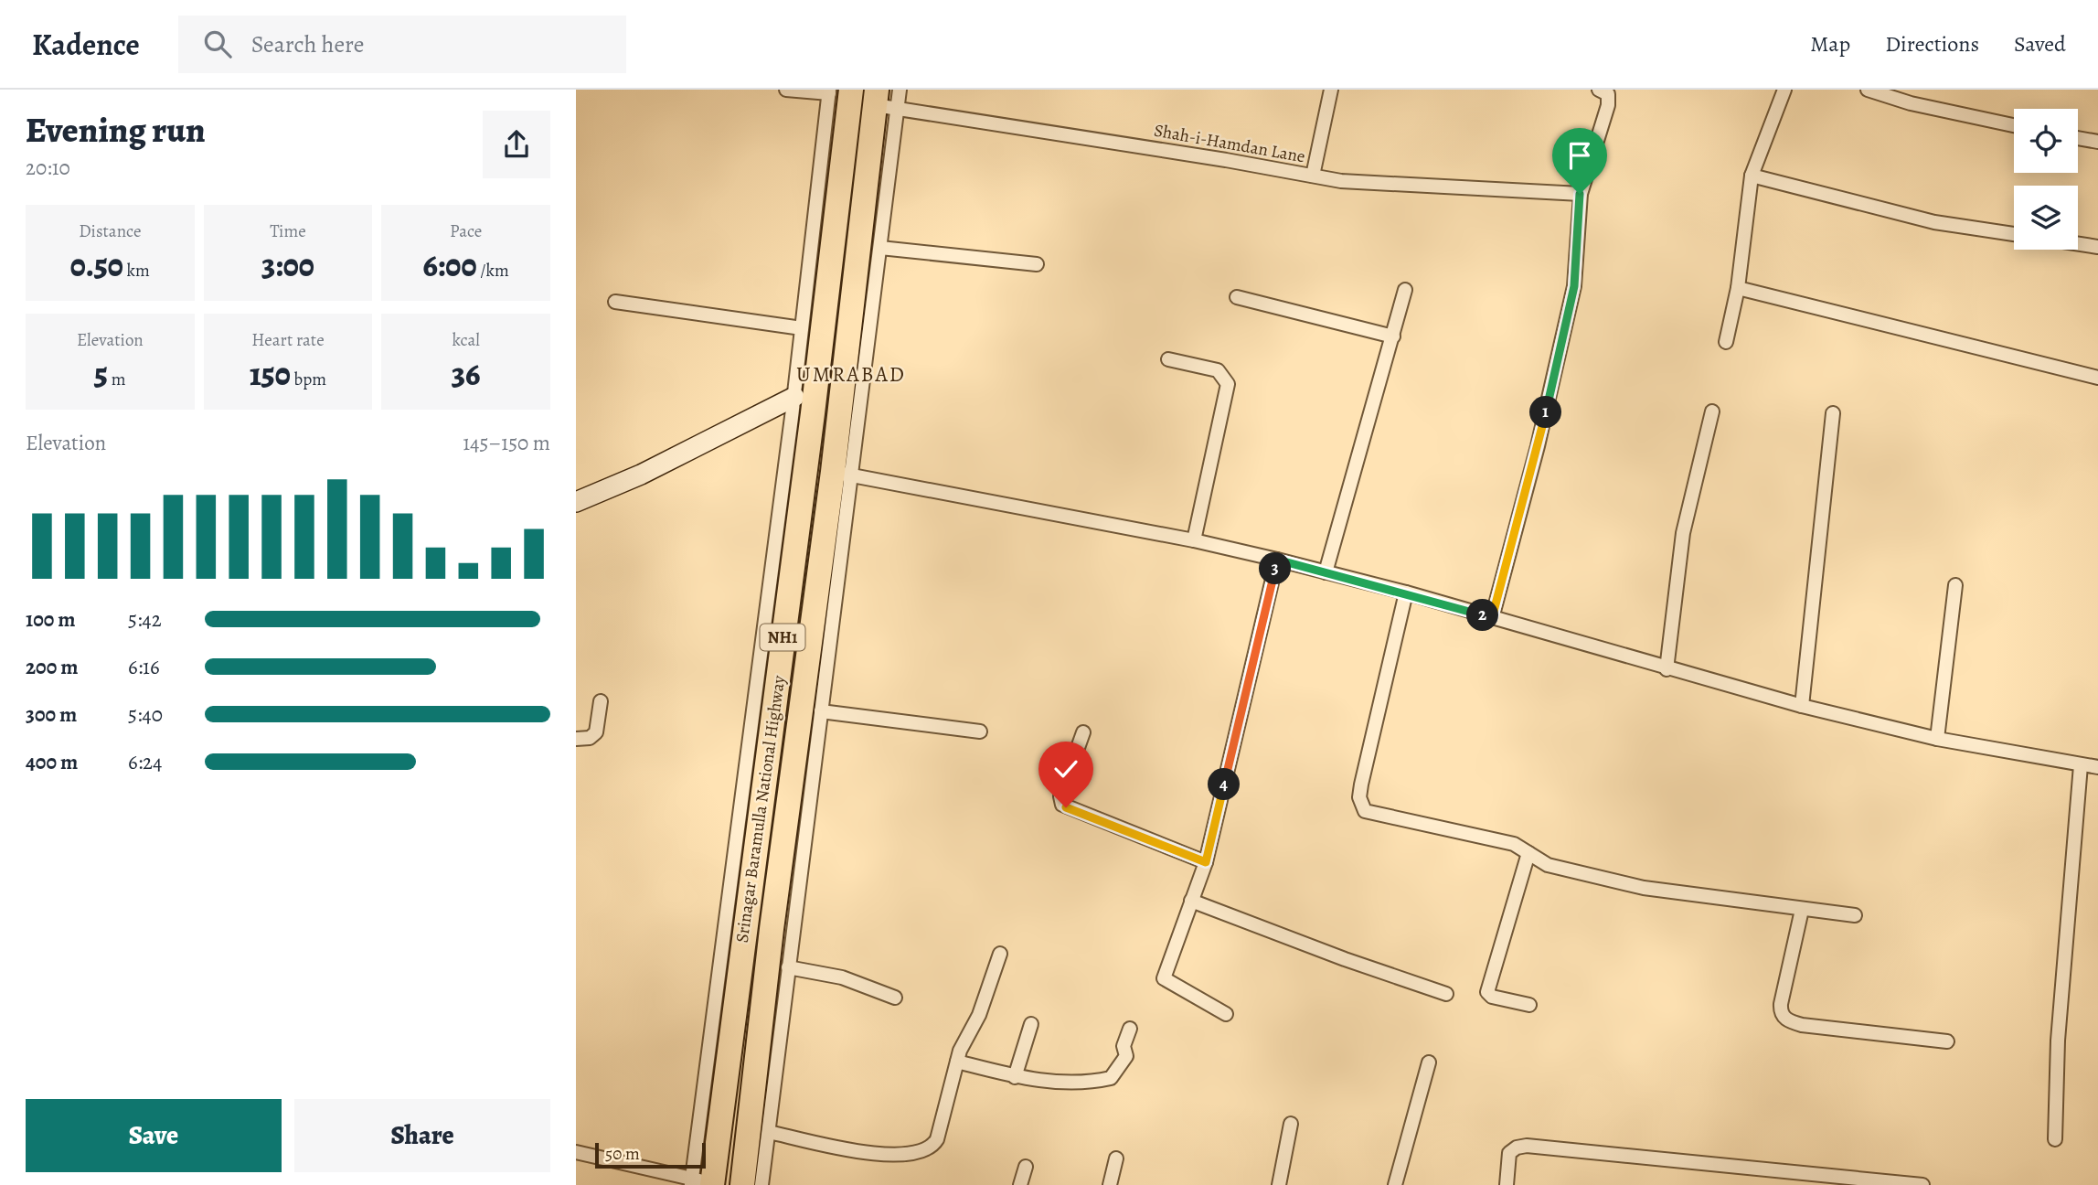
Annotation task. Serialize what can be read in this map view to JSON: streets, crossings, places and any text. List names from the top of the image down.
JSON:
{
  "streets": {
    "highway": ["NH1", "Srinagar Baramulla National Highway"],
    "street": ["Shah-i-Hamdan Lane"]
  },
  "crossings": [
    ["Shah-i-Hamdan Lane", "NH1"]
  ],
  "districts": ["UMRABAD"],
  "scale_bar": "50 m",
  "page": {
    "header": "Kadence",
    "search": "Search here",
    "nav": ["Map", "Directions", "Saved"],
    "heading": ["Evening run", "20:10"],
    "stats": [
      ["Distance", "0.50 km"],
      ["Time", "3:00"],
      ["Pace", "6:00 /km"],
      ["Elevation", "5 m"],
      ["Heart rate", "150 bpm"],
      ["kcal", "36"]
    ],
    "pins": [
      "1",
      "3",
      "2",
      "4"
    ],
    "chart": ["Elevation", "145–150 m"],
    "list": [
      {
        "name": "100 m",
        "note": "5:42"
      },
      {
        "name": "200 m",
        "note": "6:16"
      },
      {
        "name": "300 m",
        "note": "5:40"
      },
      {
        "name": "400 m",
        "note": "6:24"
      }
    ],
    "buttons": ["Save", "Share"],
    "scale": "50 m"
  }
}
